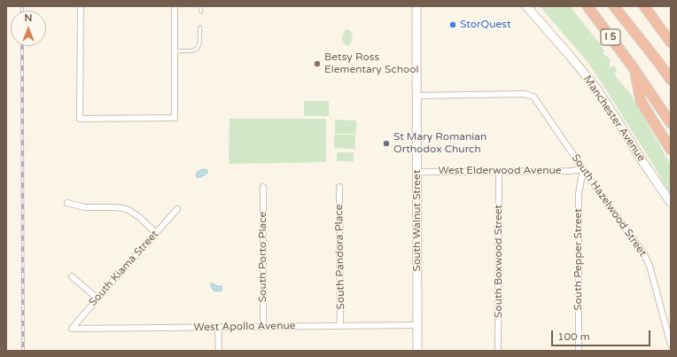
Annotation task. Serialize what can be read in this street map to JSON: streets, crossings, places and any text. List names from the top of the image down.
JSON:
{
  "streets": {
    "highway": ["I 5"],
    "street": [
      "Manchester Avenue",
      "West Elderwood Avenue",
      "South Hazelwood Street",
      "South Walnut Street",
      "South Porto Place",
      "South Pandora Place",
      "South Pepper Street",
      "South Boxwood Street",
      "South Kiama Street",
      "West Apollo Avenue"
    ]
  },
  "crossings": [
    ["West Elderwood Avenue", "South Hazelwood Street"],
    ["West Elderwood Avenue", "South Walnut Street"],
    ["West Elderwood Avenue", "South Pepper Street"],
    ["West Elderwood Avenue", "South Boxwood Street"],
    ["South Hazelwood Street", "South Walnut Street"],
    ["South Hazelwood Street", "South Pepper Street"],
    ["South Walnut Street", "West Apollo Avenue"],
    ["South Porto Place", "West Apollo Avenue"],
    ["South Pandora Place", "West Apollo Avenue"],
    ["South Kiama Street", "West Apollo Avenue"]
  ],
  "places": ["StorQuest", "Betsy Ross Elementary School", "St Mary Romanian Orthodox Church"],
  "scale_bar": "100 m",
  "north": "top"
}
